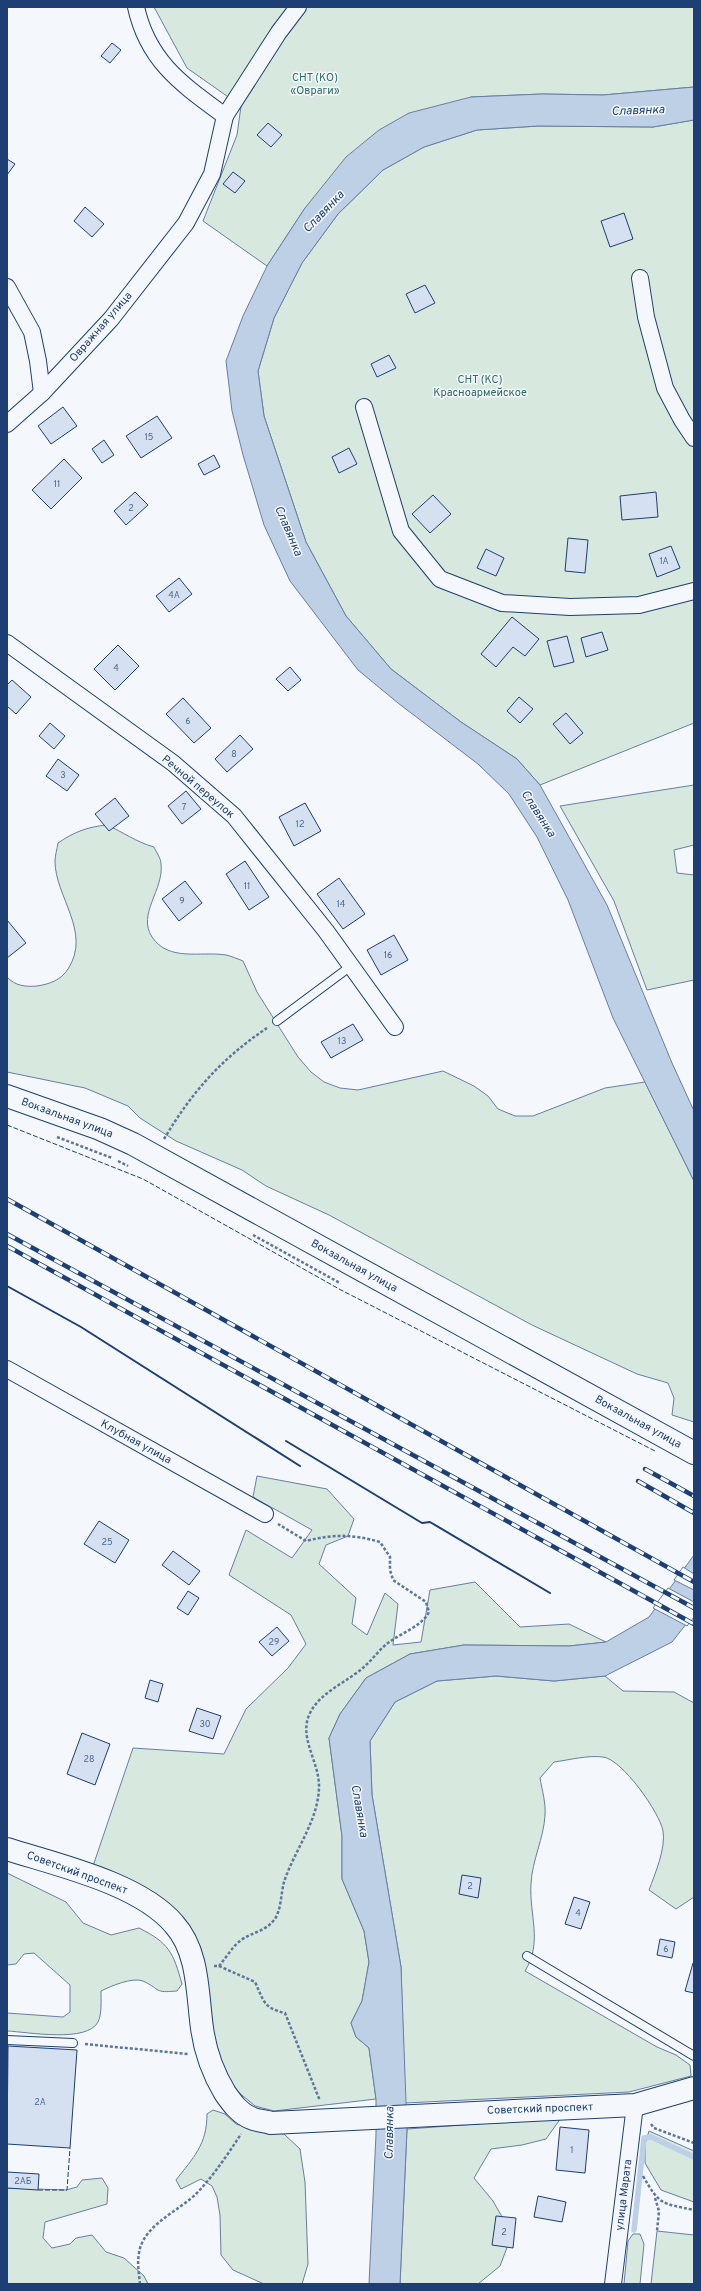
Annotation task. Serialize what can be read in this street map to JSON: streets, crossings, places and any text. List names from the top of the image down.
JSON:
{
  "streets": {
    "street": [
      "Овражная улица",
      "Речной переулок",
      "Вокзальная улица",
      "Клубная улица",
      "Советский проспект",
      "улица Марата"
    ]
  },
  "crossings": [
    ["Советский проспект", "улица Марата"]
  ],
  "water": ["Славянка"],
  "parks": ["СНТ (КО) «Овраги»", "СНТ (КС) Красноармейское"],
  "house_numbers": [
    "15",
    "11",
    "2",
    "1А",
    "4А",
    "4",
    "6",
    "8",
    "3",
    "7",
    "12",
    "11",
    "9",
    "14",
    "16",
    "13",
    "25",
    "29",
    "30",
    "28",
    "2",
    "4",
    "6",
    "2А",
    "1",
    "2АБ",
    "2"
  ]
}
